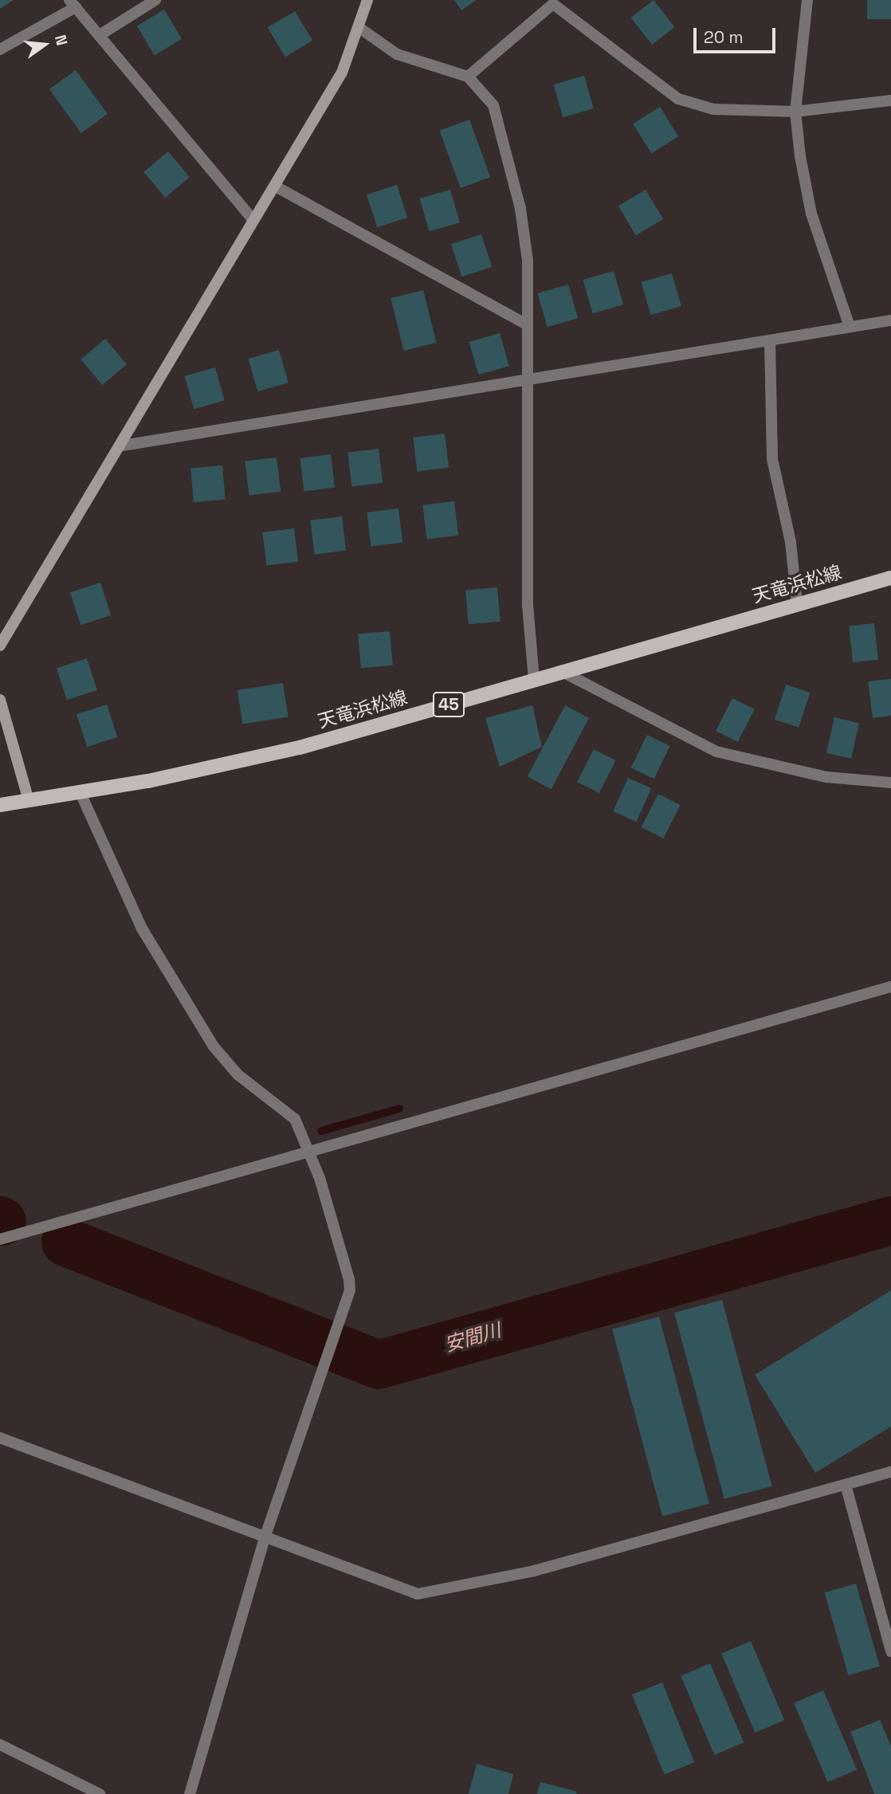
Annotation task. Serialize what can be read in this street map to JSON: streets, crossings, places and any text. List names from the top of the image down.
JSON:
{
  "streets": {
    "main road": ["天竜浜松線", "45"]
  },
  "water": ["安間川"],
  "scale_bar": "20 m",
  "north": "right"
}
